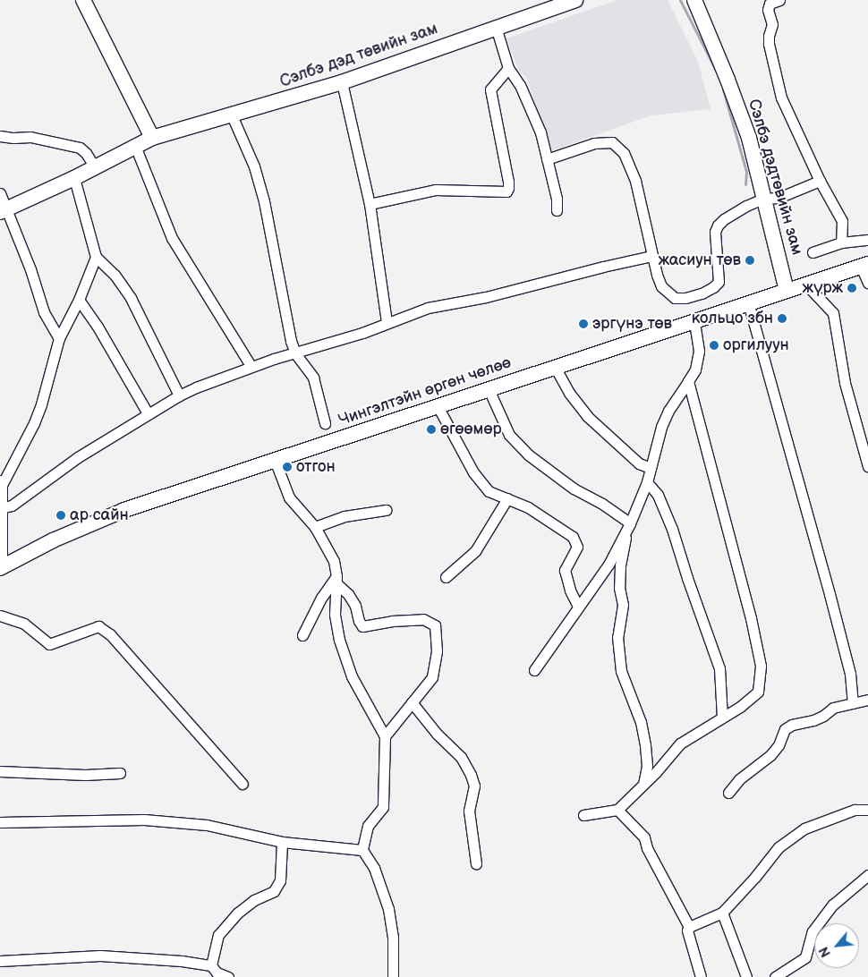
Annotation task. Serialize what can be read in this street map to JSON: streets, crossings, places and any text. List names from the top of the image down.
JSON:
{
  "streets": {
    "street": ["Сэлбэ дэд төвийн зам", "Сэлбэ дэдтөвийн зам", "Чингэлтэйн өргөн чөлөө"]
  },
  "crossings": [
    ["Сэлбэ дэдтөвийн зам", "Чингэлтэйн өргөн чөлөө"]
  ],
  "places": [
    "жасиун төв",
    "жүрж",
    "кольцо збн",
    "эргүнэ төв",
    "оргилуун",
    "өгөөмөр",
    "отгон",
    "ар сайн"
  ],
  "north": "bottom left"
}
